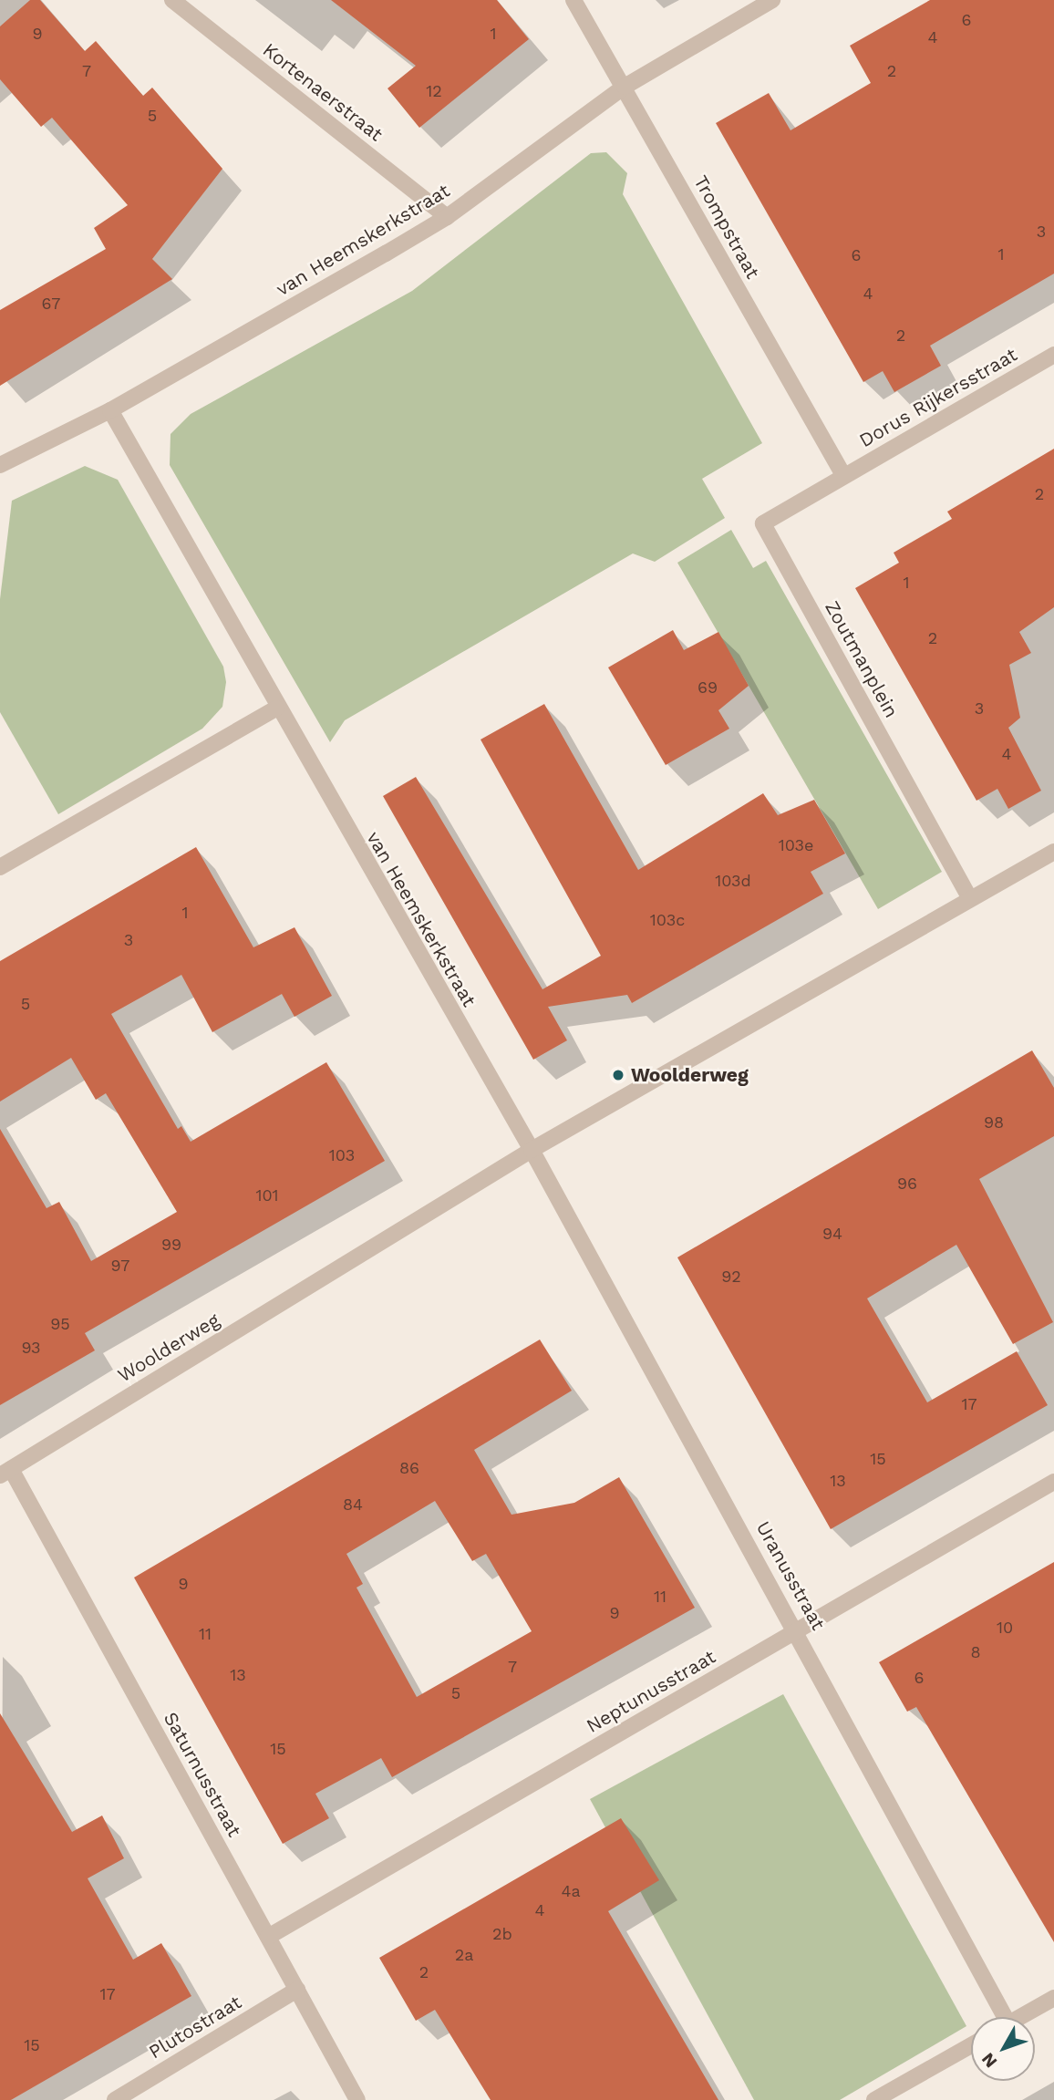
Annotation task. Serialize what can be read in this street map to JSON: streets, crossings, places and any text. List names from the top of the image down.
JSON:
{
  "streets": {
    "street": [
      "Kortenaerstraat",
      "Trompstraat",
      "van Heemskerkstraat",
      "Dorus Rijkersstraat",
      "Zoutmanplein",
      "Woolderweg",
      "Uranusstraat",
      "Neptunusstraat",
      "Saturnusstraat",
      "Plutostraat"
    ]
  },
  "crossings": [
    ["Kortenaerstraat", "van Heemskerkstraat"],
    ["Trompstraat", "van Heemskerkstraat"],
    ["Trompstraat", "Dorus Rijkersstraat"],
    ["Trompstraat", "Zoutmanplein"],
    ["van Heemskerkstraat", "Woolderweg"],
    ["van Heemskerkstraat", "Uranusstraat"],
    ["Dorus Rijkersstraat", "Zoutmanplein"],
    ["Zoutmanplein", "Woolderweg"],
    ["Woolderweg", "Uranusstraat"],
    ["Woolderweg", "Saturnusstraat"],
    ["Uranusstraat", "Neptunusstraat"],
    ["Neptunusstraat", "Saturnusstraat"],
    ["Saturnusstraat", "Plutostraat"]
  ],
  "places": ["Woolderweg"],
  "house_numbers": [
    "6",
    "9",
    "1",
    "4",
    "7",
    "2",
    "12",
    "5",
    "3",
    "1",
    "6",
    "4",
    "67",
    "2",
    "2",
    "1",
    "2",
    "69",
    "3",
    "4",
    "103e",
    "103d",
    "1",
    "103c",
    "3",
    "5",
    "98",
    "103",
    "96",
    "101",
    "94",
    "99",
    "97",
    "92",
    "95",
    "93",
    "17",
    "15",
    "86",
    "13",
    "84",
    "9",
    "11",
    "9",
    "10",
    "11",
    "8",
    "7",
    "13",
    "6",
    "5",
    "15",
    "4a",
    "4",
    "2b",
    "2a",
    "2",
    "17",
    "15"
  ],
  "north": "bottom left"
}
